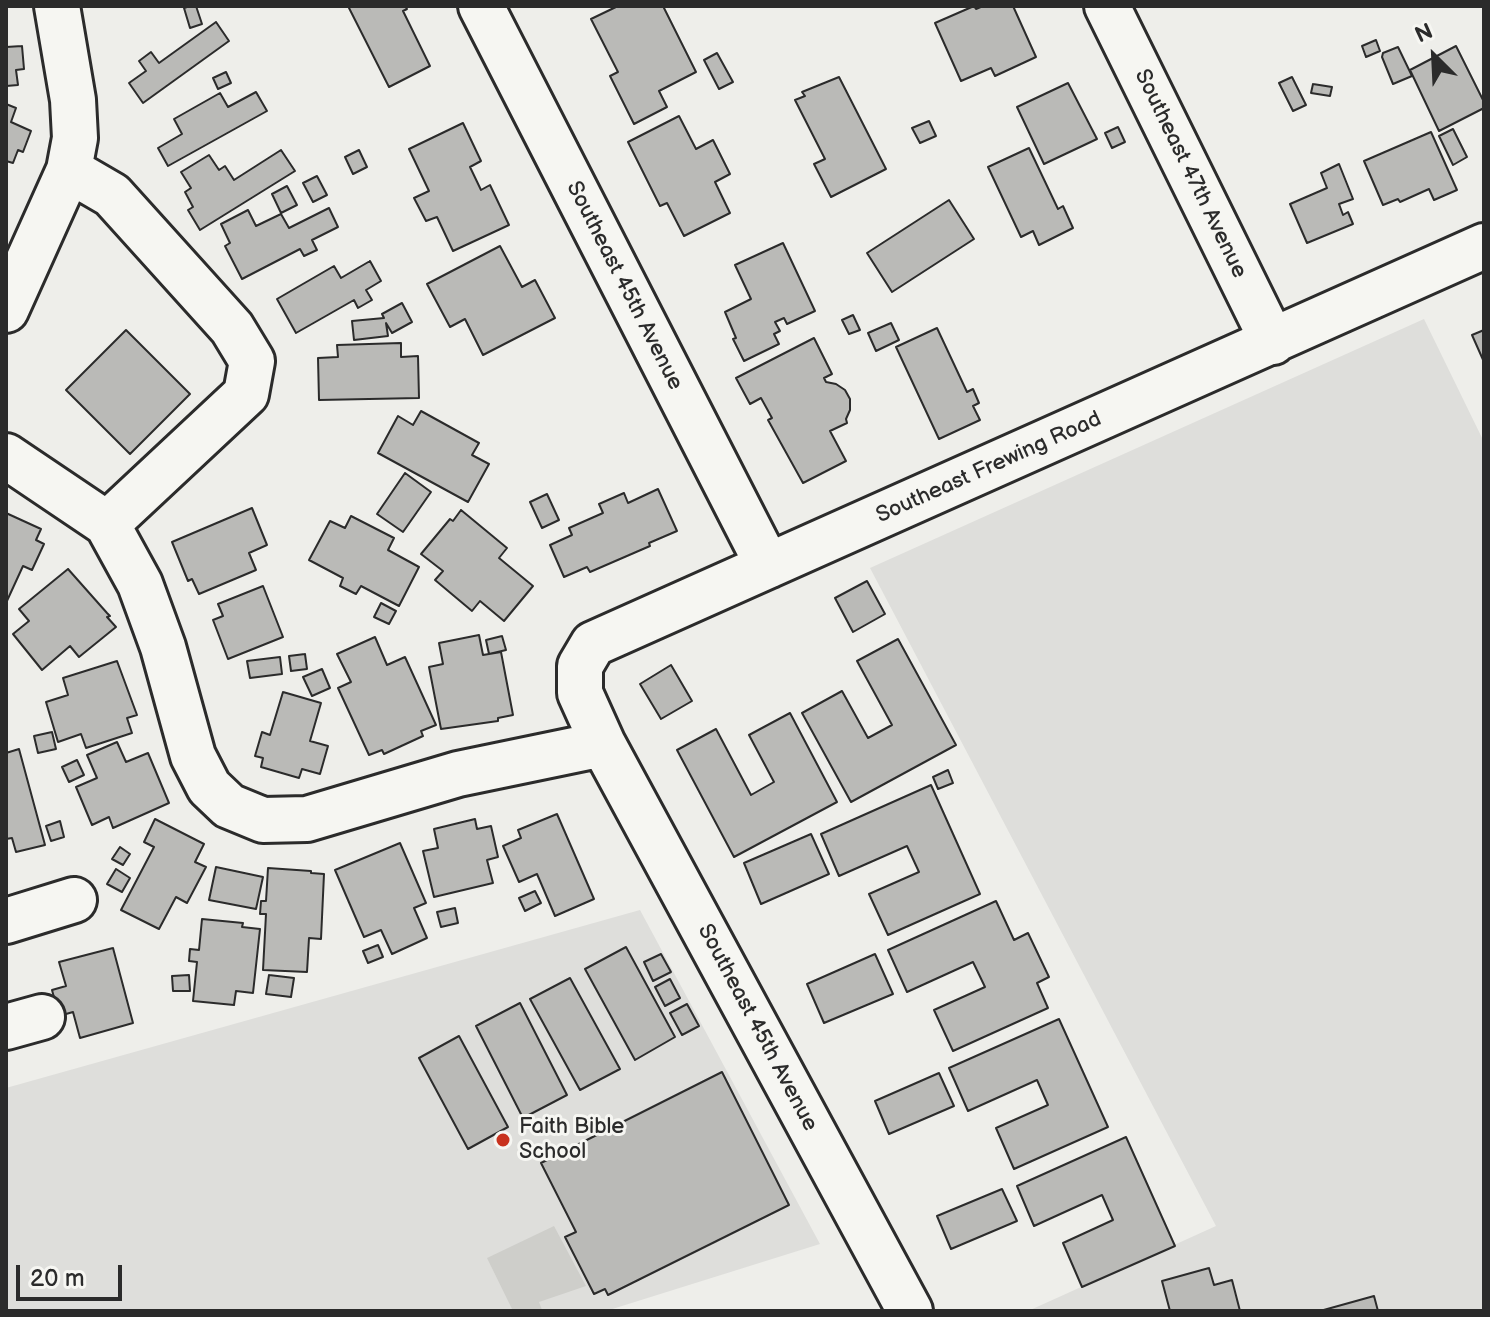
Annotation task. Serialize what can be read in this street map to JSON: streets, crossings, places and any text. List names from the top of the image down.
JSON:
{
  "streets": {
    "street": ["Southeast 47th Avenue", "Southeast 45th Avenue", "Southeast Frewing Road"]
  },
  "crossings": [
    ["Southeast 47th Avenue", "Southeast Frewing Road"],
    ["Southeast 45th Avenue", "Southeast Frewing Road"]
  ],
  "places": ["Faith Bible School"],
  "scale_bar": "20 m",
  "north": "top left"
}
